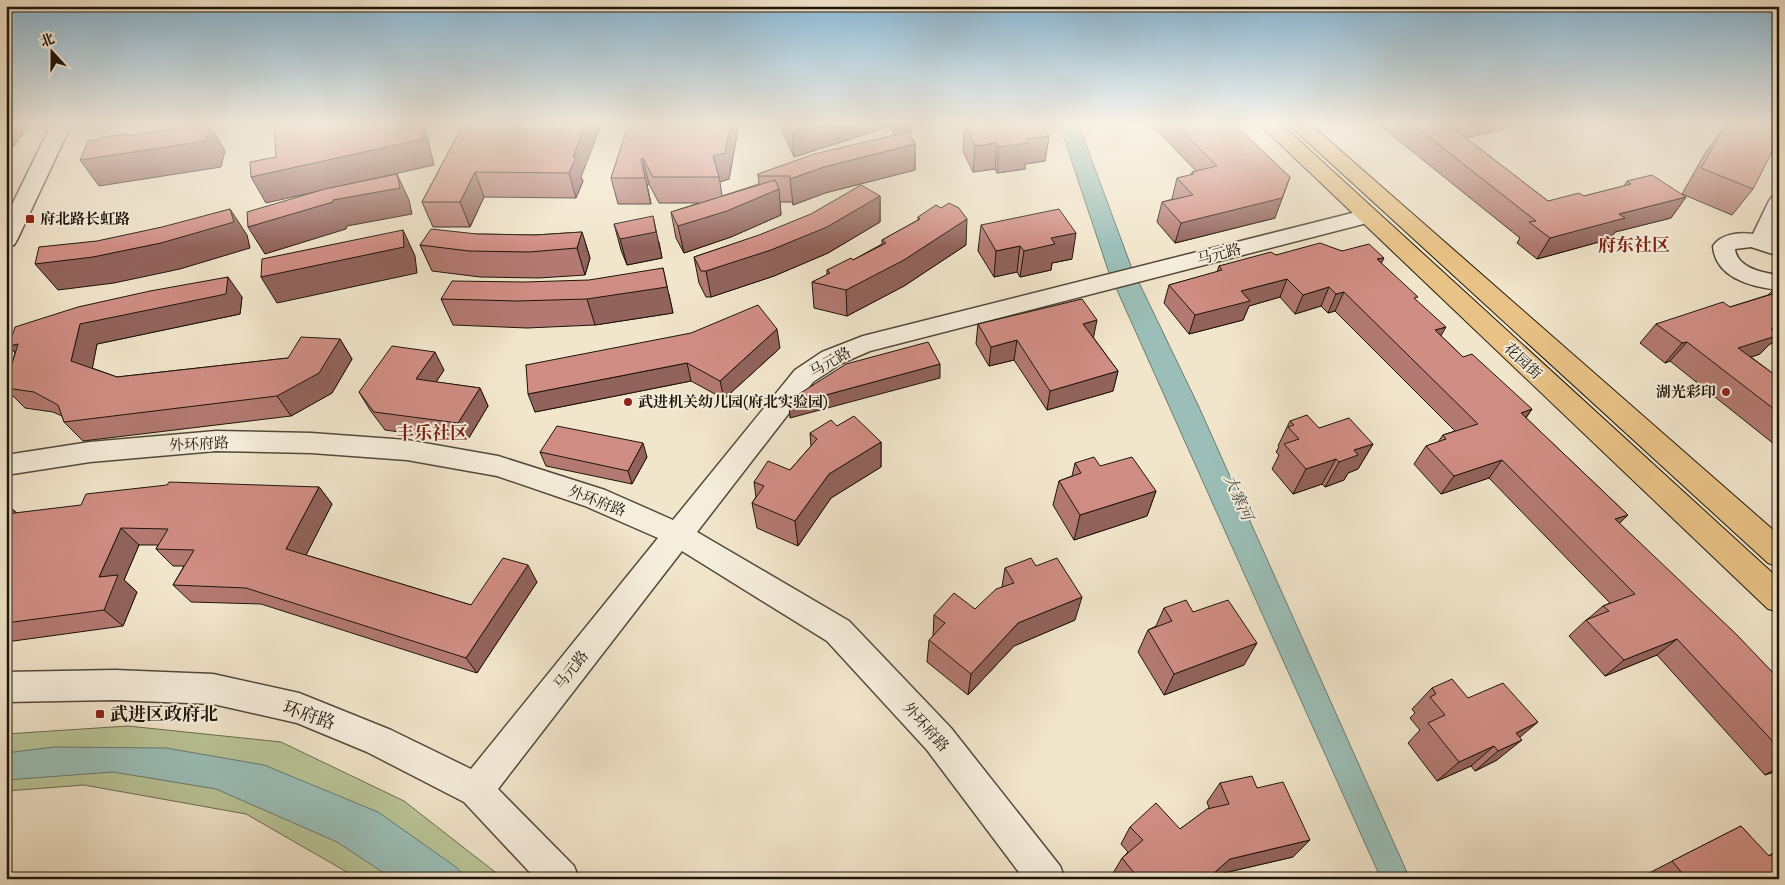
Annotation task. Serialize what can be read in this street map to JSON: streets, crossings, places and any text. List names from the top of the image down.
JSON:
{
  "streets": {
    "main road": ["花园街"],
    "street": ["马元路", "外环府路", "环府路"]
  },
  "crossings": [
    ["马元路", "花园街"],
    ["马元路", "外环府路"],
    ["马元路", "环府路"]
  ],
  "districts": ["府东社区", "丰乐社区"],
  "water": ["大寨河"],
  "places": {
    "transit": ["府北路长虹路", "武进区政府北"],
    "other": ["湖光彩印", "武进机关幼儿园(府北实验园)"]
  },
  "north": "top"
}
